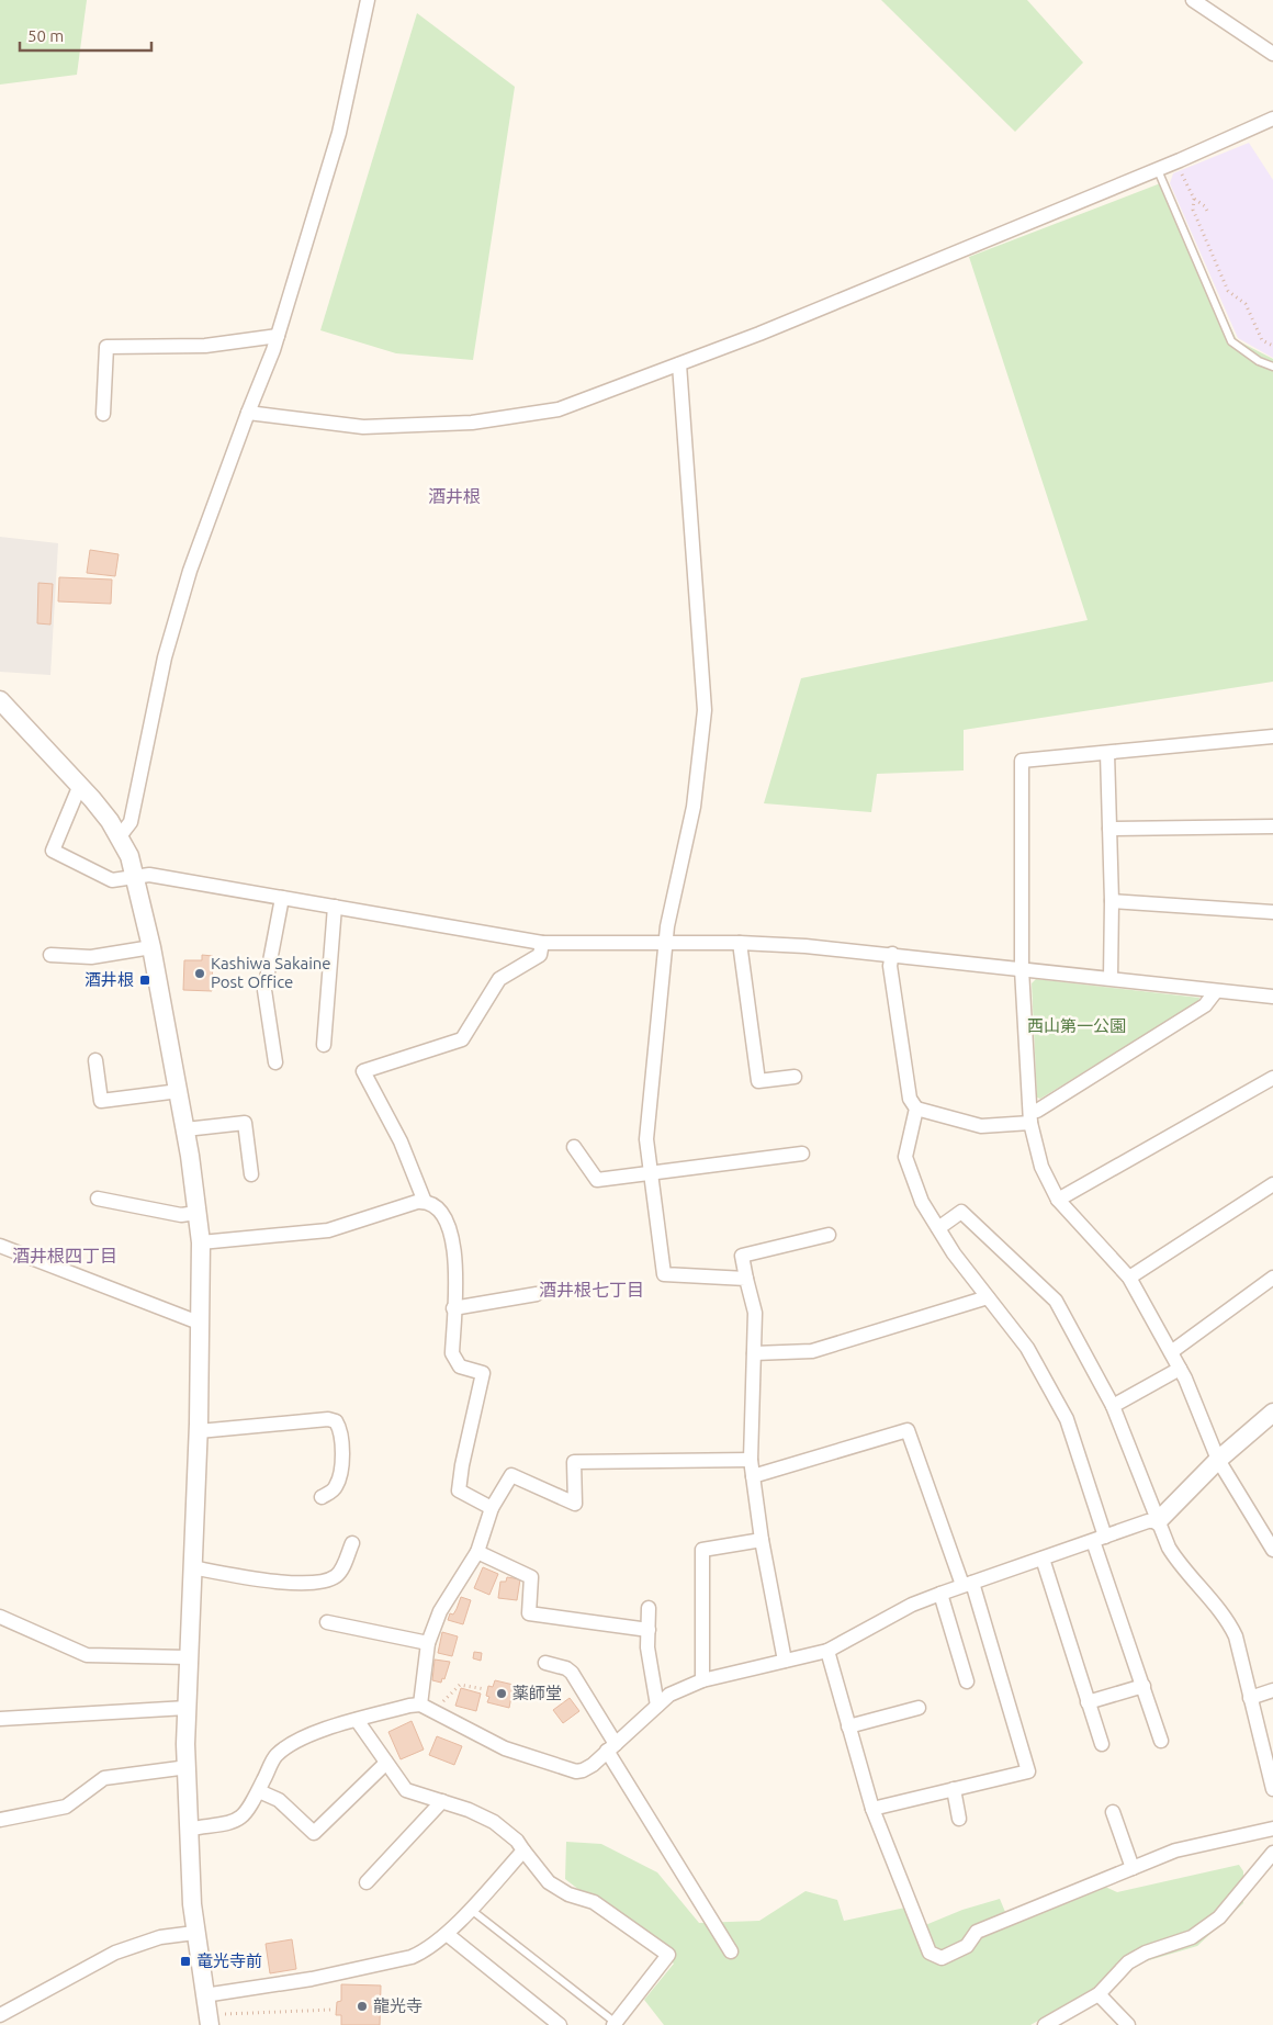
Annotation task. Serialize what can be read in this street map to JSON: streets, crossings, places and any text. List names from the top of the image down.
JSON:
{
  "districts": ["酒井根", "酒井根四丁目", "酒井根七丁目"],
  "parks": ["西山第一公園"],
  "places": {
    "other": ["Kashiwa Sakaine Post Office", "薬師堂", "龍光寺"],
    "transit": ["酒井根", "竜光寺前"]
  },
  "scale_bar": "50 m"
}
